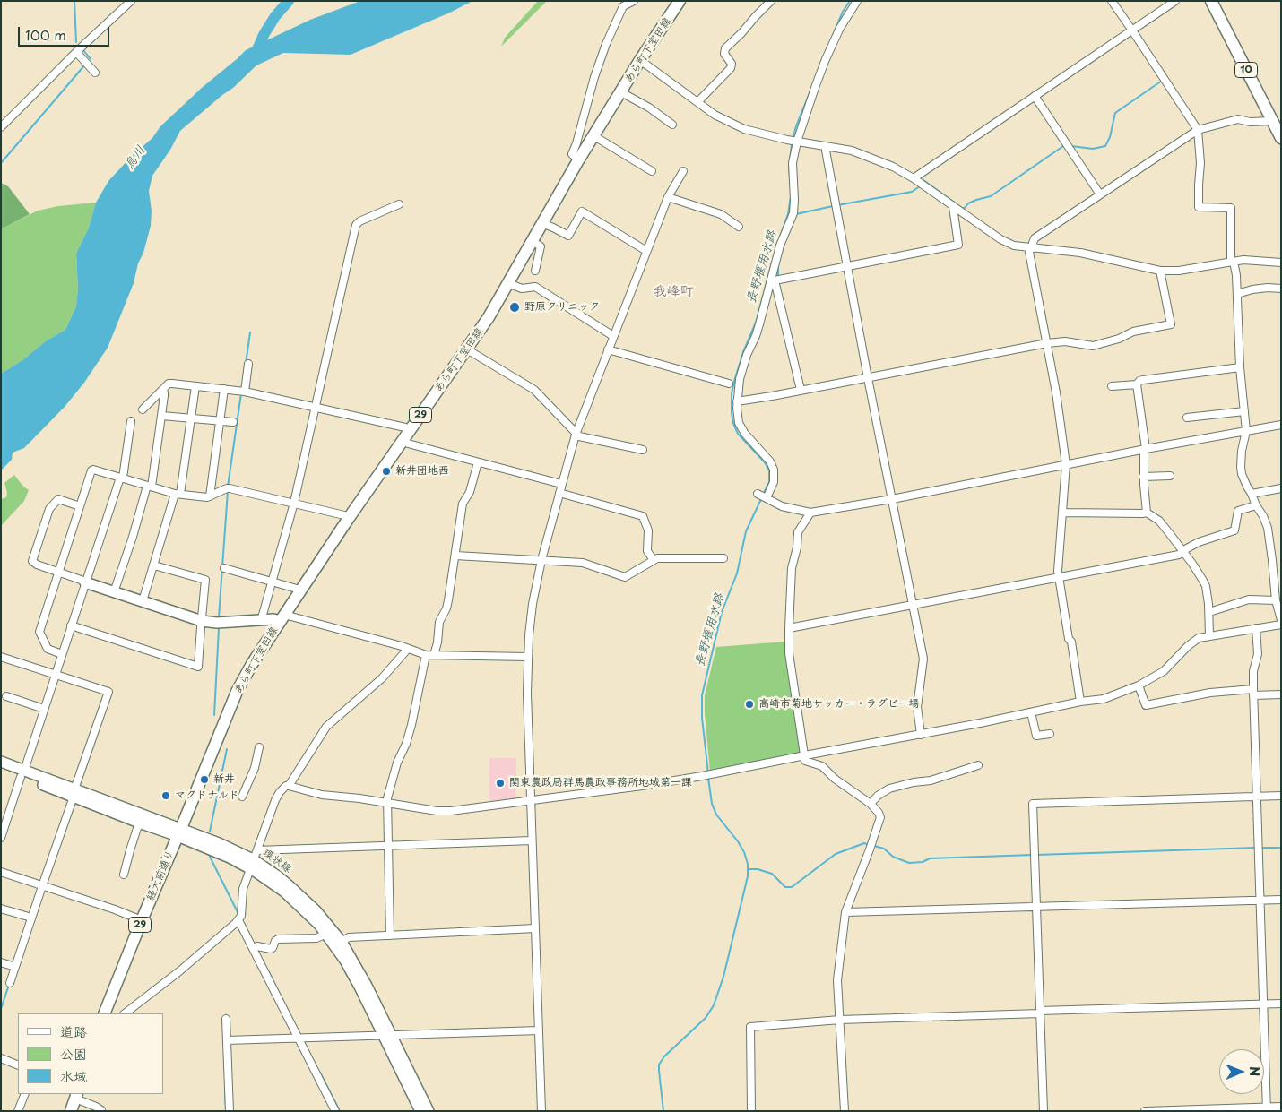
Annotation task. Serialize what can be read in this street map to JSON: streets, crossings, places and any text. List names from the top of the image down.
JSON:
{
  "streets": {
    "main road": [
      "あら町下室田線",
      "10",
      "29",
      "経大前通り"
    ],
    "street": ["環状線"]
  },
  "crossings": [
    ["あら町下室田線", "環状線"],
    ["あら町下室田線", "経大前通り"],
    ["環状線", "経大前通り"]
  ],
  "districts": ["我峰町"],
  "water": ["烏川", "長野堰用水路"],
  "places": [
    "野原クリニック",
    "新井団地西",
    "高崎市菊地サッカー・ラグビー場",
    "新井",
    "関東農政局群馬農政事務所地域第一課",
    "マクドナルド"
  ],
  "legend": ["道路", "公園", "水域"],
  "scale_bar": "100 m",
  "north": "right"
}
